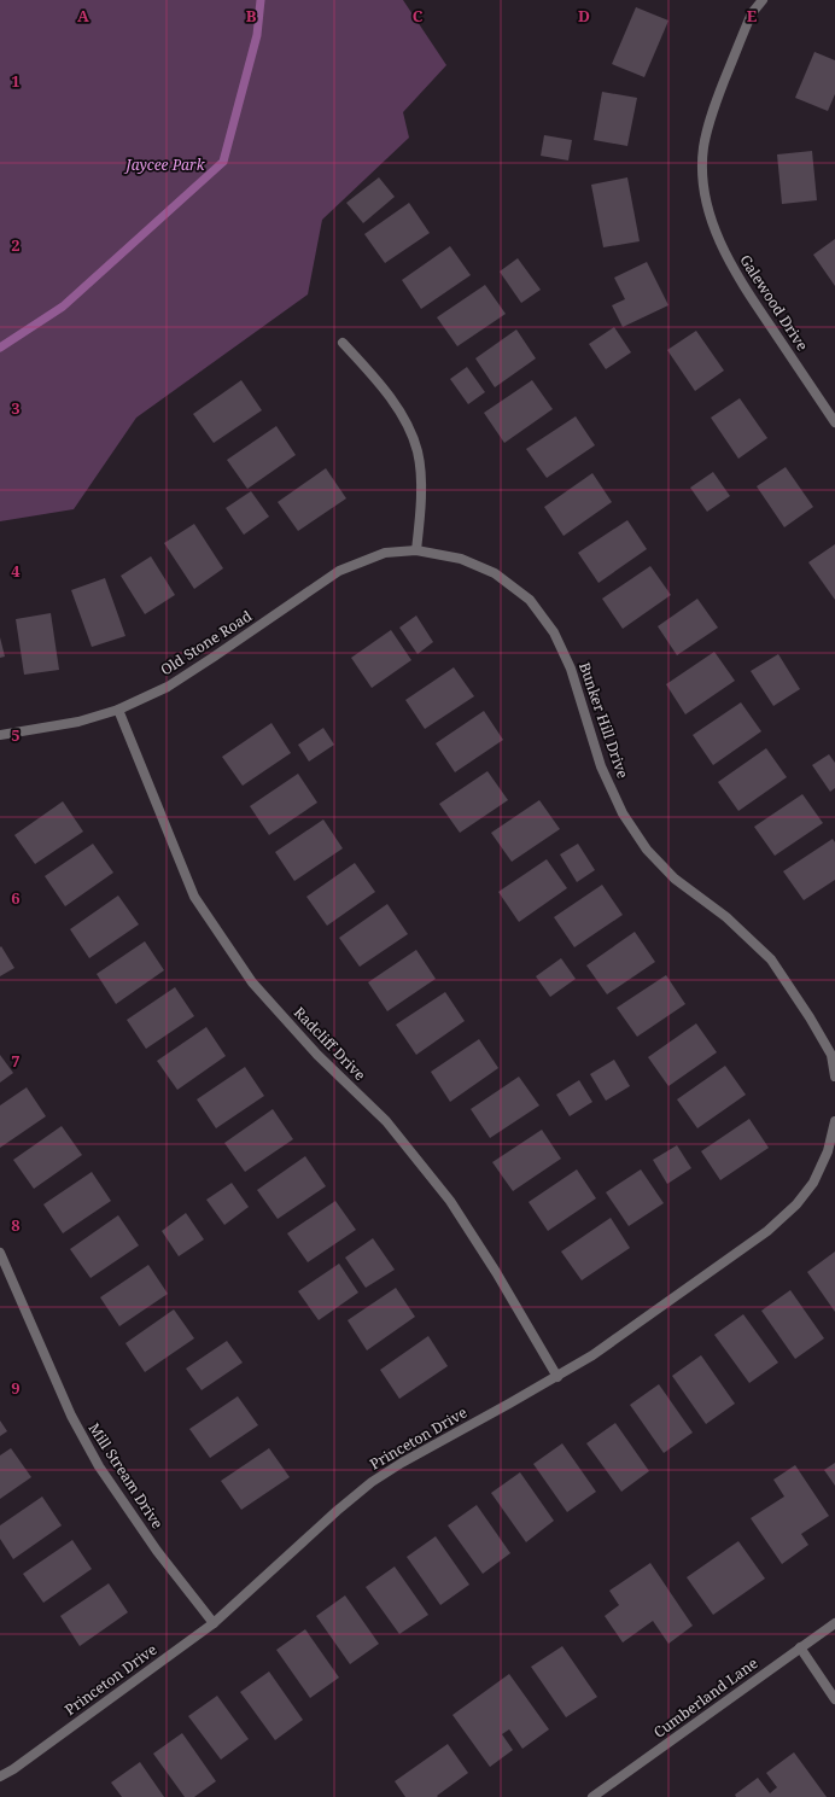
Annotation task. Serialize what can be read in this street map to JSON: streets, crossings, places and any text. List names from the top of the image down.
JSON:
{
  "streets": {
    "street": [
      "Galewood Drive",
      "Old Stone Road",
      "Bunker Hill Drive",
      "Radcliff Drive",
      "Princeton Drive",
      "Mill Stream Drive",
      "Cumberland Lane"
    ]
  },
  "crossings": [
    ["Old Stone Road", "Bunker Hill Drive"],
    ["Old Stone Road", "Radcliff Drive"],
    ["Radcliff Drive", "Princeton Drive"],
    ["Princeton Drive", "Mill Stream Drive"]
  ],
  "parks": ["Jaycee Park"],
  "grid": {
    "columns": [
      "A",
      "B",
      "C",
      "D",
      "E"
    ],
    "rows": [
      "1",
      "2",
      "3",
      "4",
      "5",
      "6",
      "7",
      "8",
      "9"
    ]
  }
}
